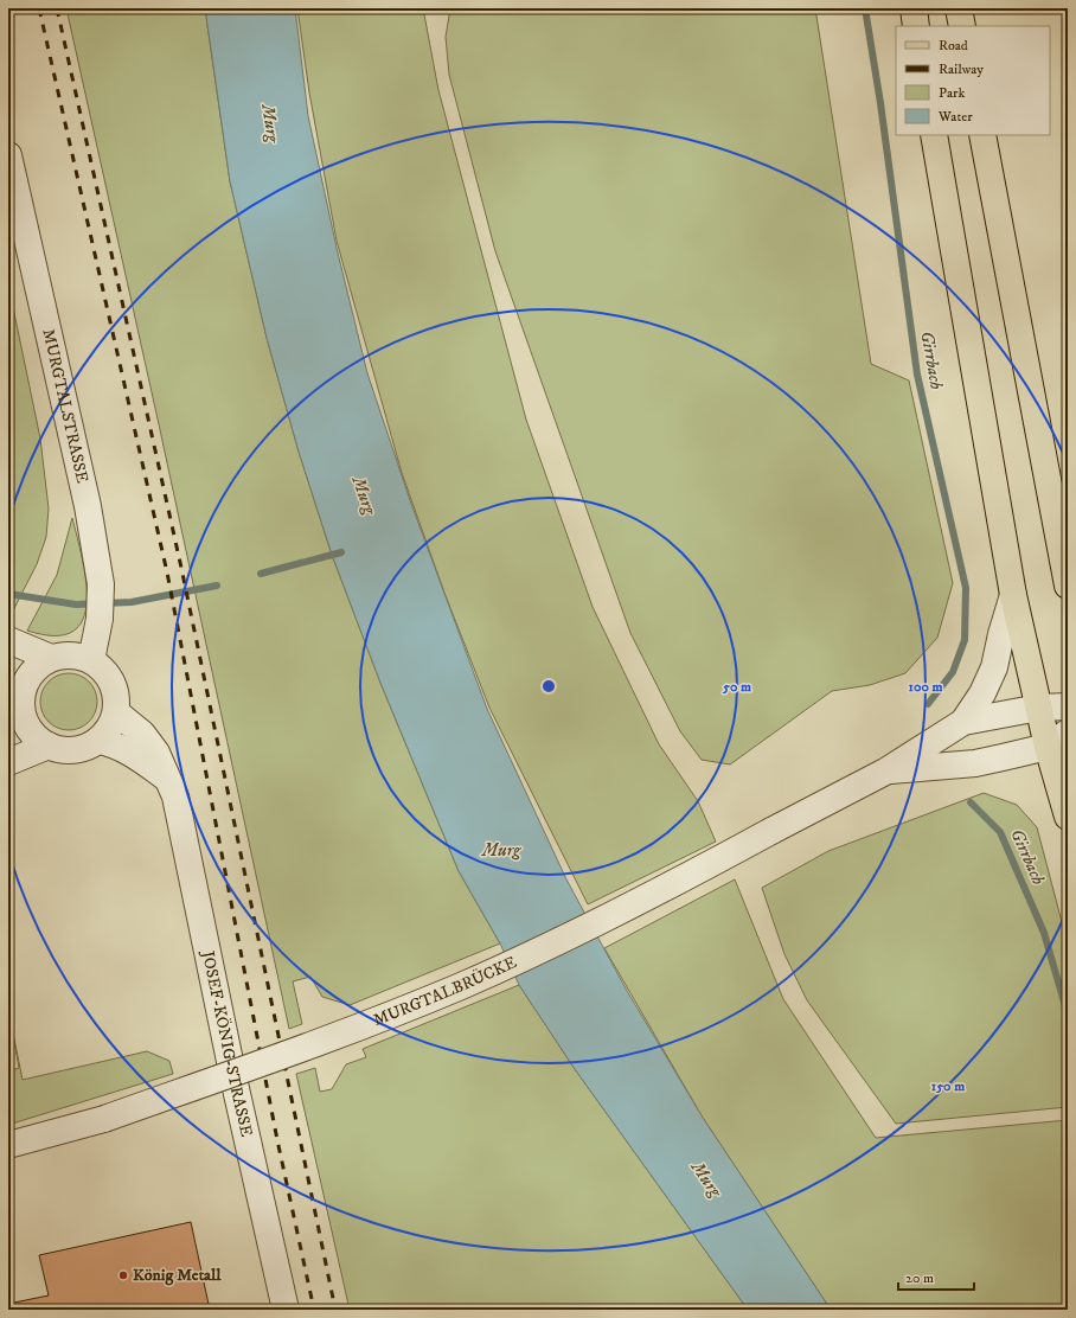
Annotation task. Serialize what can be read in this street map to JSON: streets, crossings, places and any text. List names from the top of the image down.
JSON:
{
  "streets": {
    "street": ["MURGTALSTRASSE", "MURGTALBRÜCKE", "JOSEF-KÖNIG-STRASSE"]
  },
  "crossings": [
    ["MURGTALSTRASSE", "JOSEF-KÖNIG-STRASSE"]
  ],
  "water": ["Murg", "Girrbach"],
  "places": ["König Metall"],
  "legend": [
    "Road",
    "Railway",
    "Park",
    "Water"
  ],
  "scale_bar": "20 m",
  "rings": ["50 m", "100 m", "150 m"]
}
